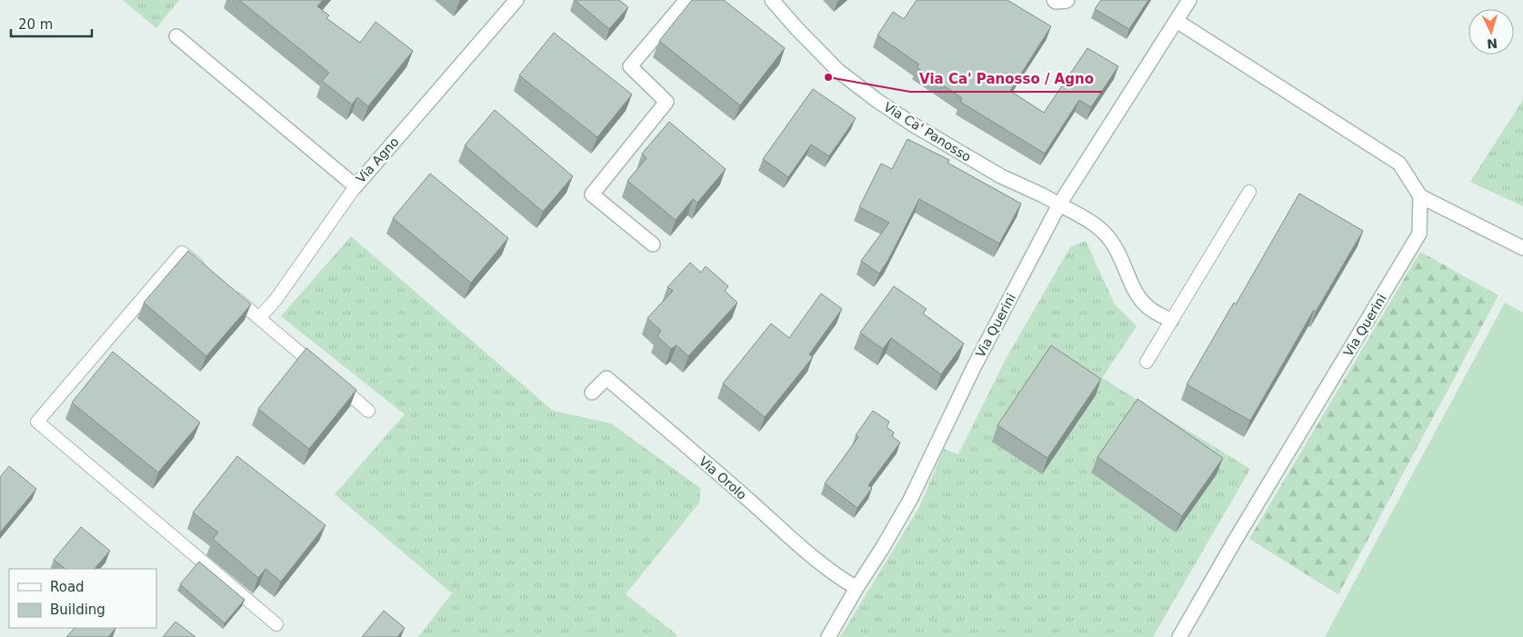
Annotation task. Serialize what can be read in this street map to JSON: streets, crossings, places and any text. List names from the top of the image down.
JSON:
{
  "streets": {
    "street": [
      "Via Ca' Panosso",
      "Via Agno",
      "Via Querini",
      "Via Orolo"
    ]
  },
  "crossings": [
    ["Via Ca' Panosso", "Via Querini"],
    ["Via Querini", "Via Orolo"]
  ],
  "places": ["Via Ca' Panosso / Agno"],
  "legend": ["Road", "Building"],
  "scale_bar": "20 m",
  "north": "bottom"
}
